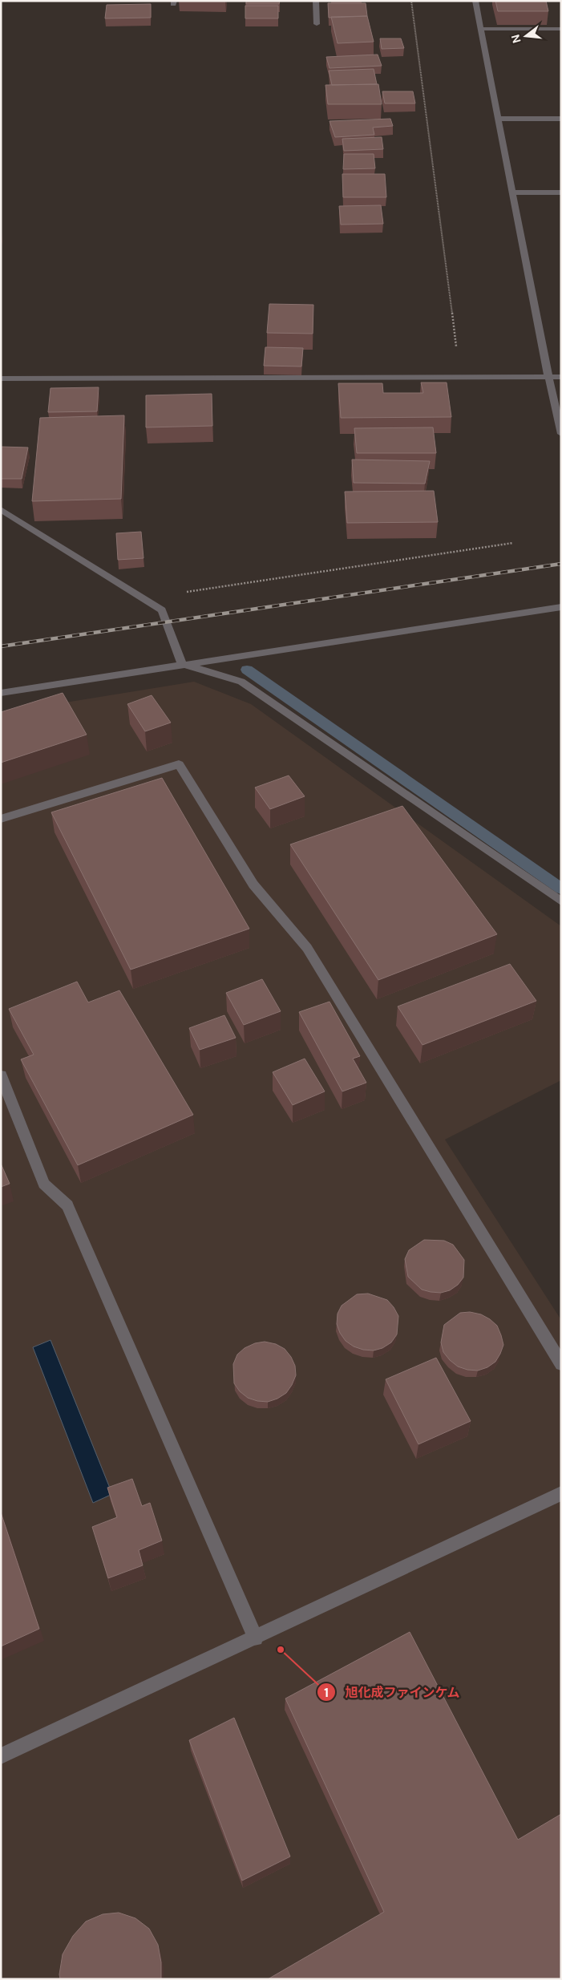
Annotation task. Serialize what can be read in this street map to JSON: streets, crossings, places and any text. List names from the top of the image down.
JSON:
{
  "places": ["旭化成ファインケム"],
  "north": "left"
}
